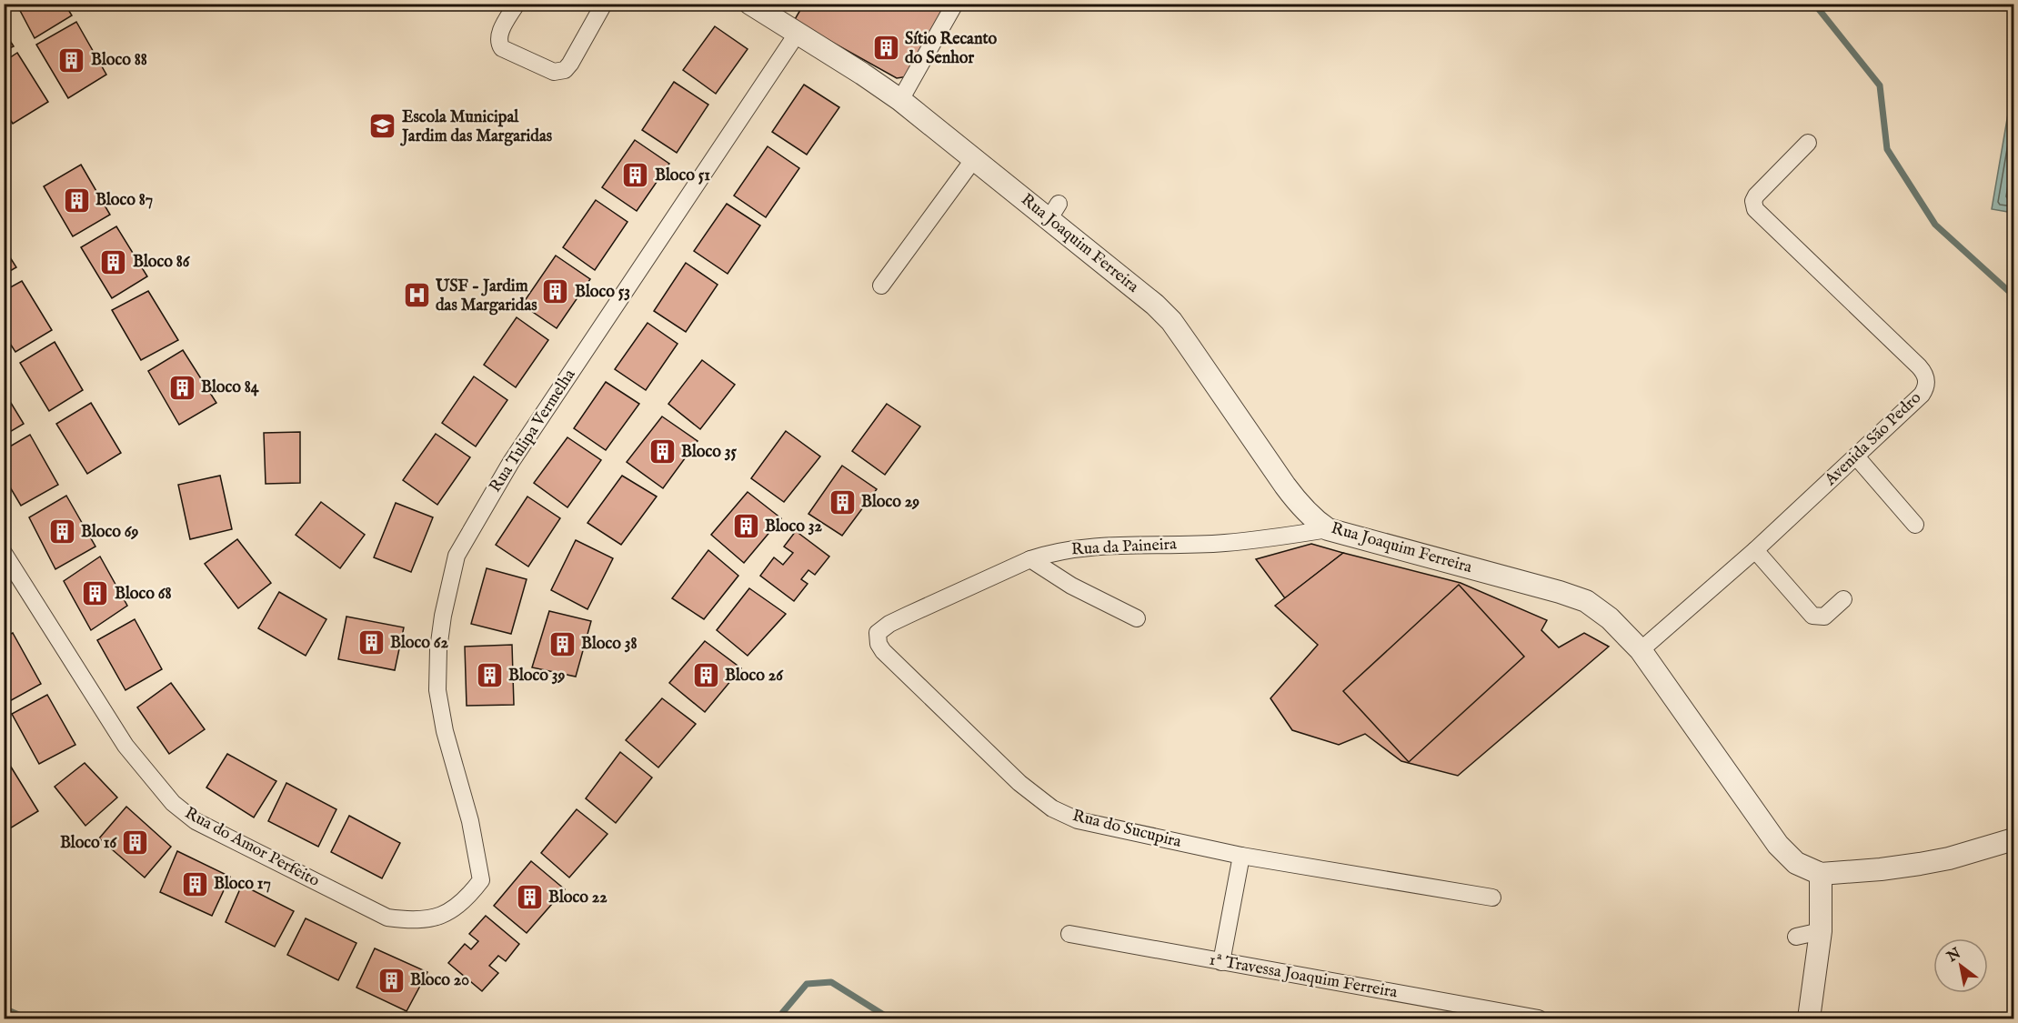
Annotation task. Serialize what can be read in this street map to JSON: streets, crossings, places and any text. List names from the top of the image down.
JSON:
{
  "streets": {
    "street": [
      "Rua Joaquim Ferreira",
      "Rua Tulipa Vermelha",
      "Avenida São Pedro",
      "Rua da Paineira",
      "Rua do Sucupira",
      "Rua do Amor Perfeito",
      "1ª Travessa Joaquim Ferreira"
    ]
  },
  "crossings": [
    ["Rua Joaquim Ferreira", "Rua Tulipa Vermelha"],
    ["Rua Joaquim Ferreira", "Avenida São Pedro"],
    ["Rua Joaquim Ferreira", "Rua da Paineira"],
    ["Rua Tulipa Vermelha", "Rua do Amor Perfeito"],
    ["Rua da Paineira", "Rua do Sucupira"]
  ],
  "places": {
    "building": [
      "Sítio Recanto do Senhor",
      "Bloco 88",
      "Bloco 51",
      "Bloco 87",
      "Bloco 86",
      "Bloco 53",
      "Bloco 84",
      "Bloco 35",
      "Bloco 29",
      "Bloco 32",
      "Bloco 69",
      "Bloco 68",
      "Bloco 62",
      "Bloco 38",
      "Bloco 39",
      "Bloco 26",
      "Bloco 16",
      "Bloco 17",
      "Bloco 22",
      "Bloco 20"
    ],
    "school or university": ["Escola Municipal Jardim das Margaridas"],
    "hospital": ["USF - Jardim das Margaridas"]
  },
  "north": "top left"
}
